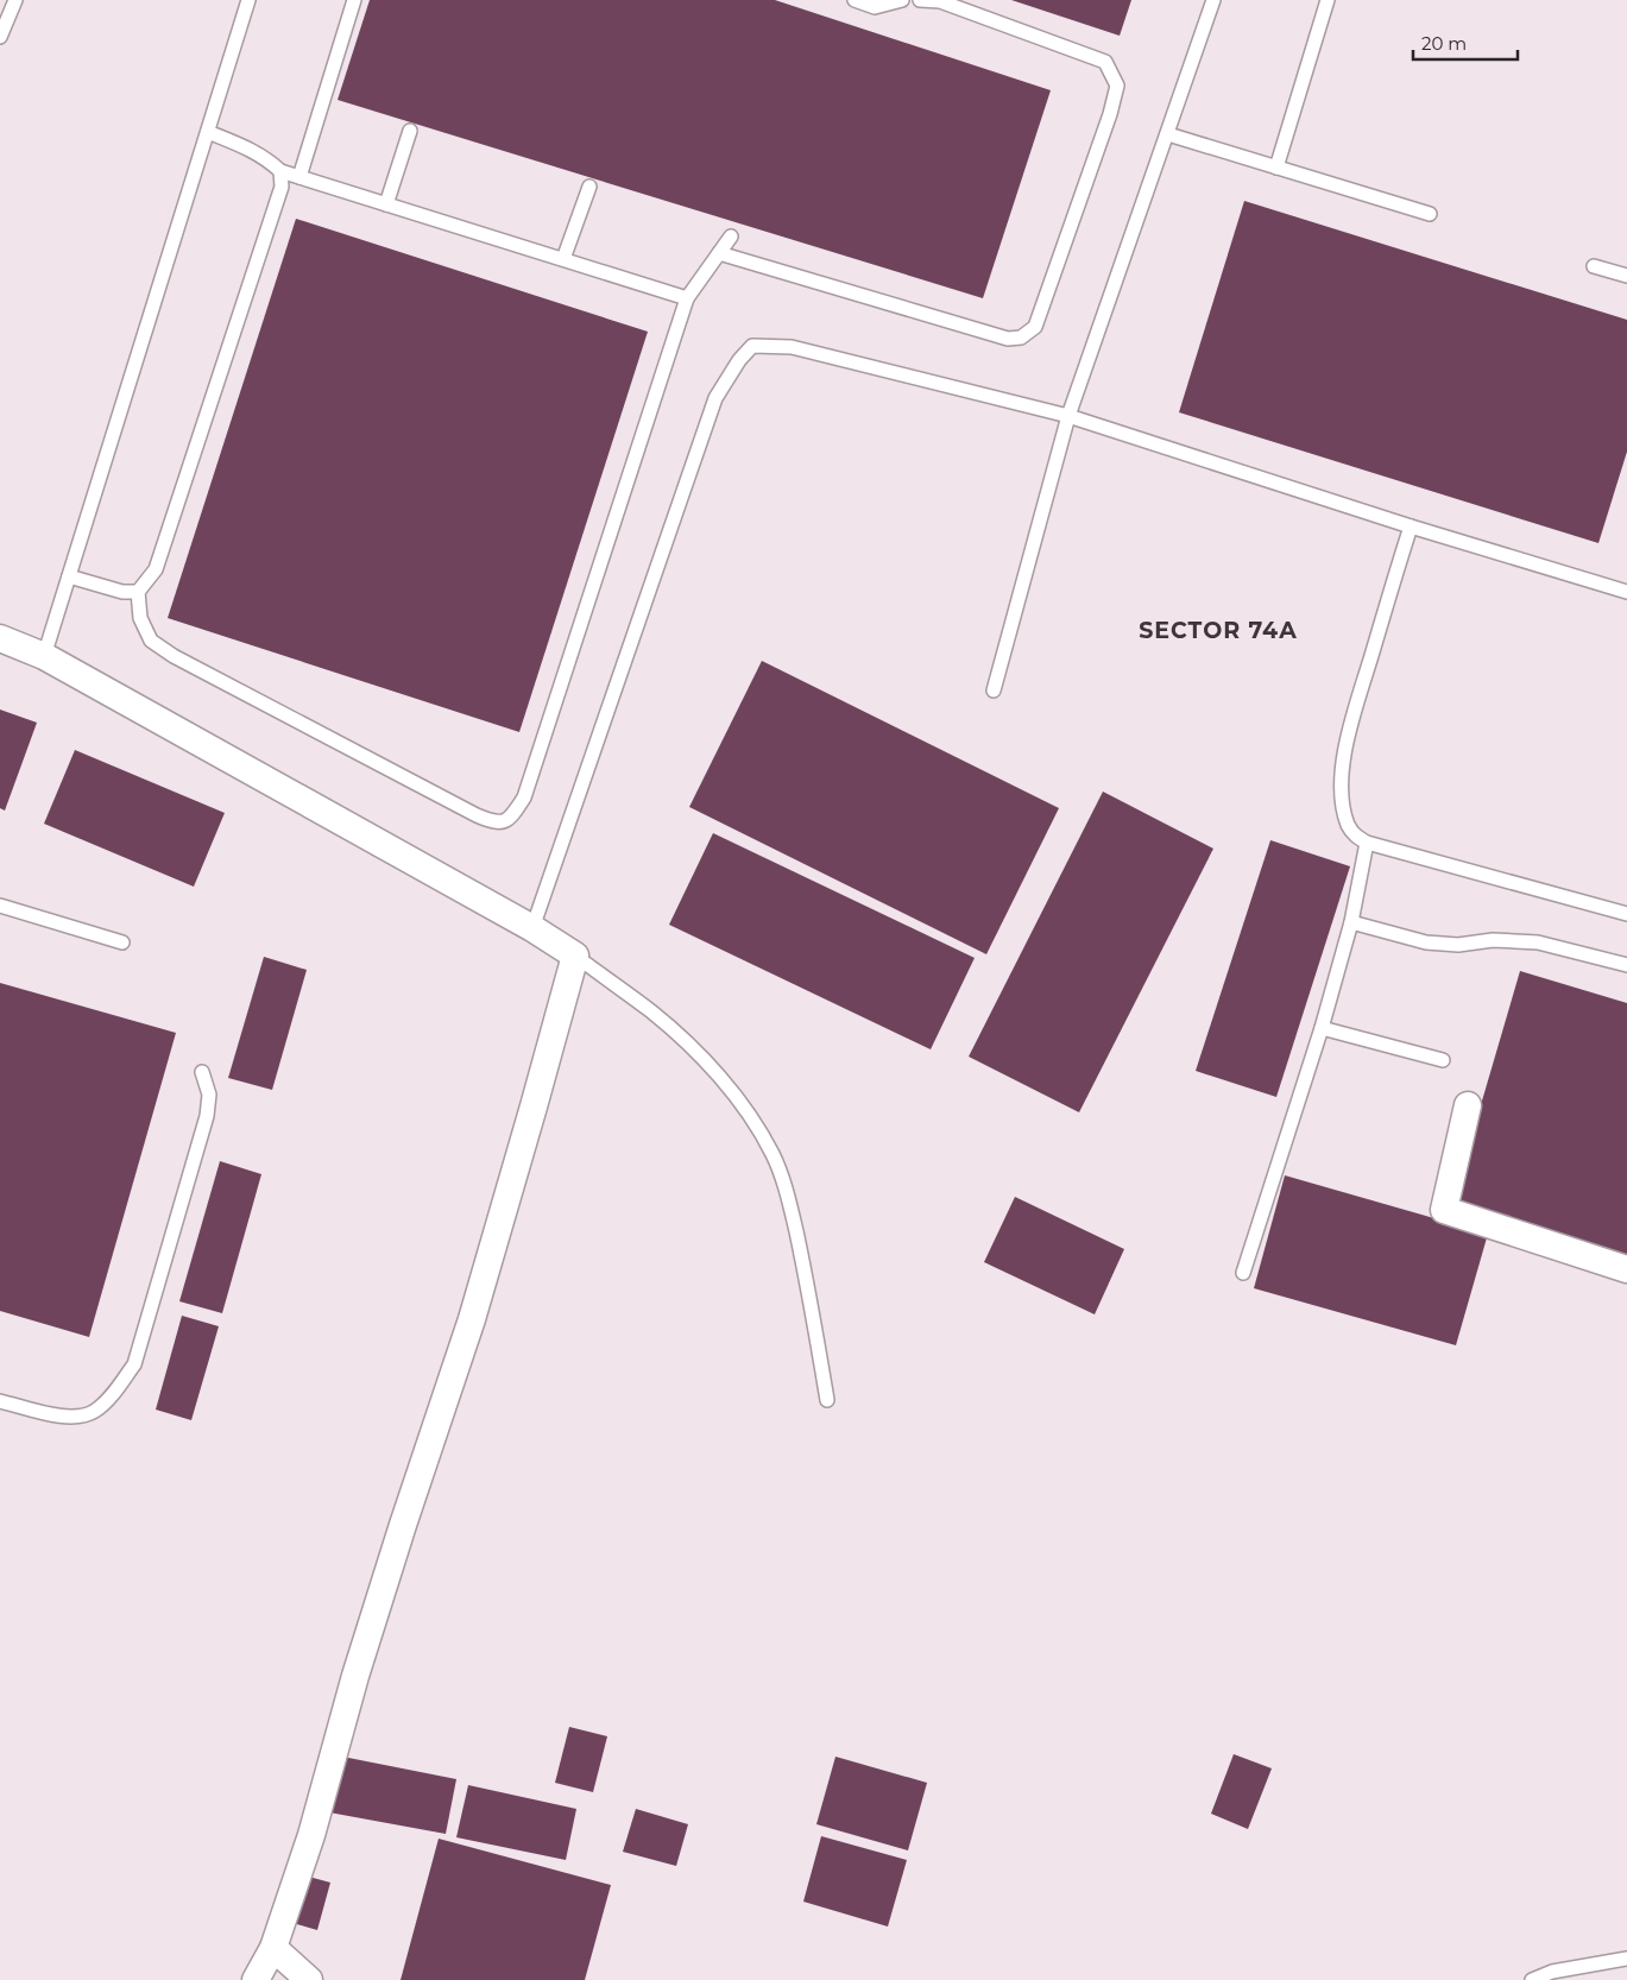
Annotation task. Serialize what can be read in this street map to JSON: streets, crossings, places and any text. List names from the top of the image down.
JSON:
{
  "districts": ["SECTOR 74A"],
  "scale_bar": "20 m"
}
